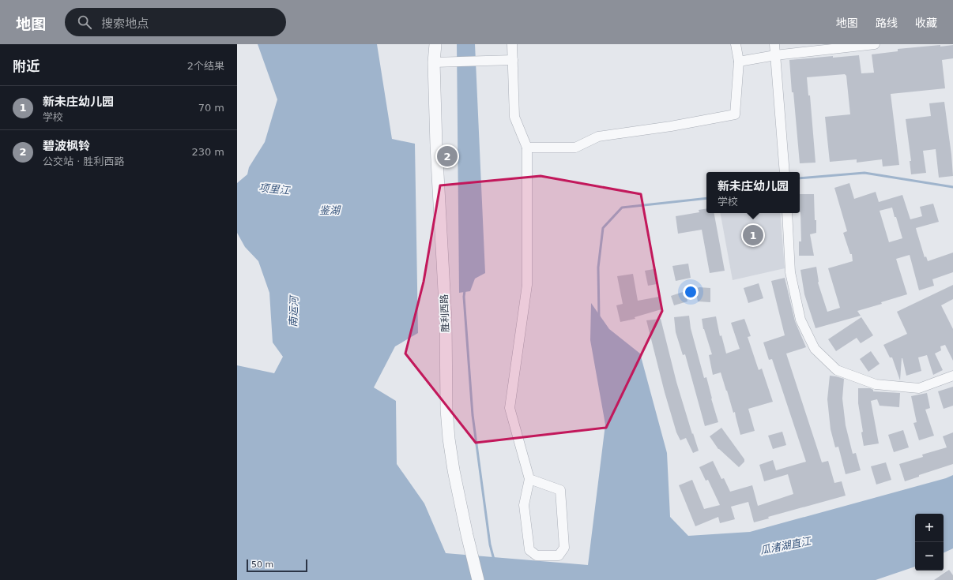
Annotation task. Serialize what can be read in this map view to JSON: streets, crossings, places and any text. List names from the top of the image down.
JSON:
{
  "streets": {
    "street": ["胜利西路"]
  },
  "water": [
    "项里江",
    "鉴湖",
    "南运河",
    "瓜渚湖直江"
  ],
  "scale_bar": "50 m",
  "page": {
    "header": "地图",
    "search": "搜索地点",
    "nav": ["地图", "路线", "收藏"],
    "heading": ["附近", "2个结果"],
    "list": [
      {
        "mark": "1",
        "name": "新未庄幼儿园",
        "note": "学校",
        "value": "70 m"
      },
      {
        "mark": "2",
        "name": "碧波枫铃",
        "note": "公交站 · 胜利西路",
        "value": "230 m"
      }
    ],
    "pins": ["2", "1"],
    "popup": ["新未庄幼儿园", "学校"],
    "map_buttons": ["+", "−"],
    "scale": "50 m"
  }
}
